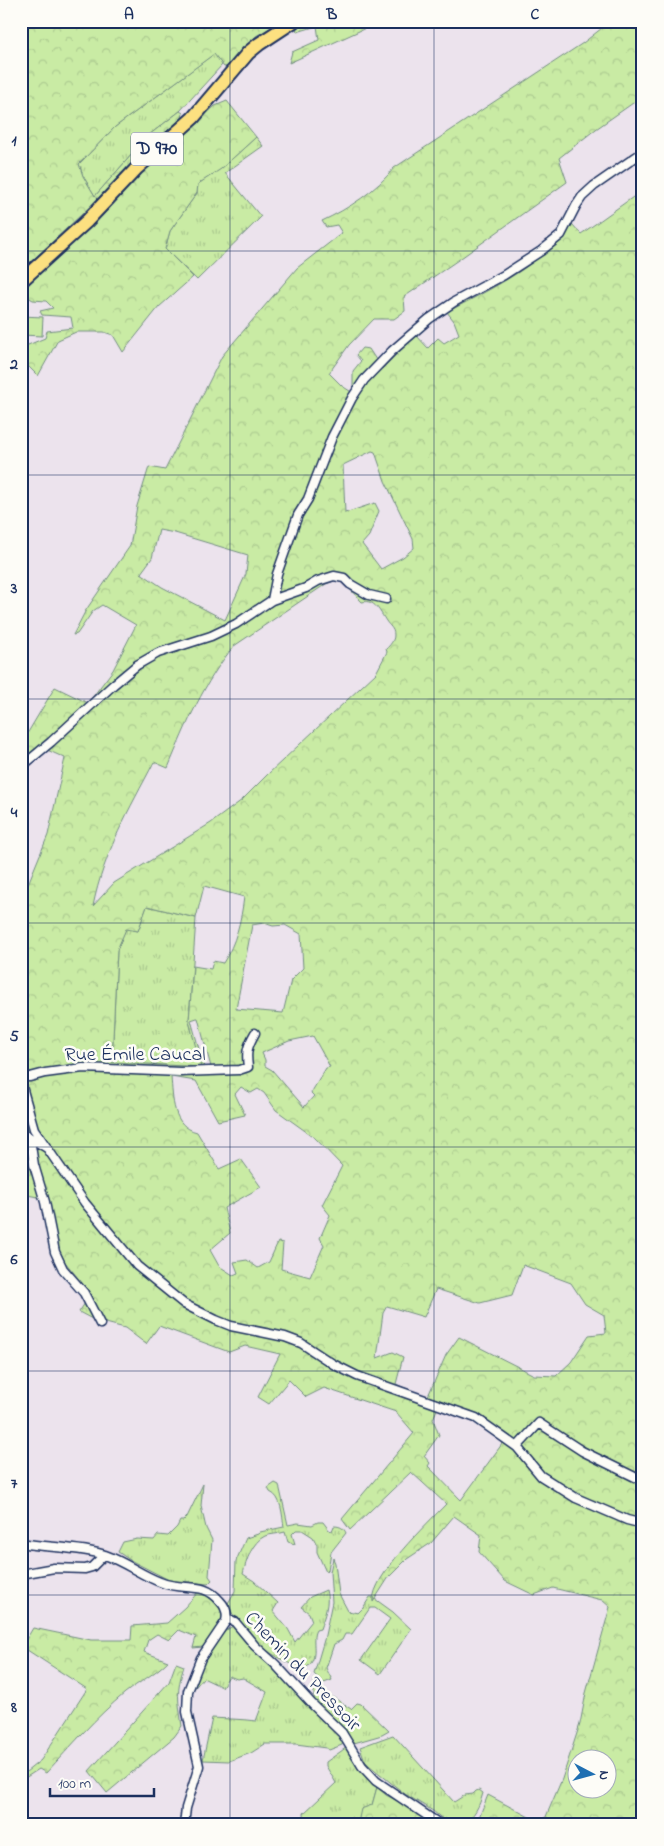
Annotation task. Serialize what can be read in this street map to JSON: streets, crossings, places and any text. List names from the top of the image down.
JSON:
{
  "streets": {
    "main road": ["D 970"],
    "street": ["Rue Émile Caucal", "Chemin du Pressoir"]
  },
  "scale_bar": "100 m",
  "north": "right",
  "grid": {
    "columns": ["A", "B", "C"],
    "rows": [
      "1",
      "2",
      "3",
      "4",
      "5",
      "6",
      "7",
      "8"
    ]
  }
}
